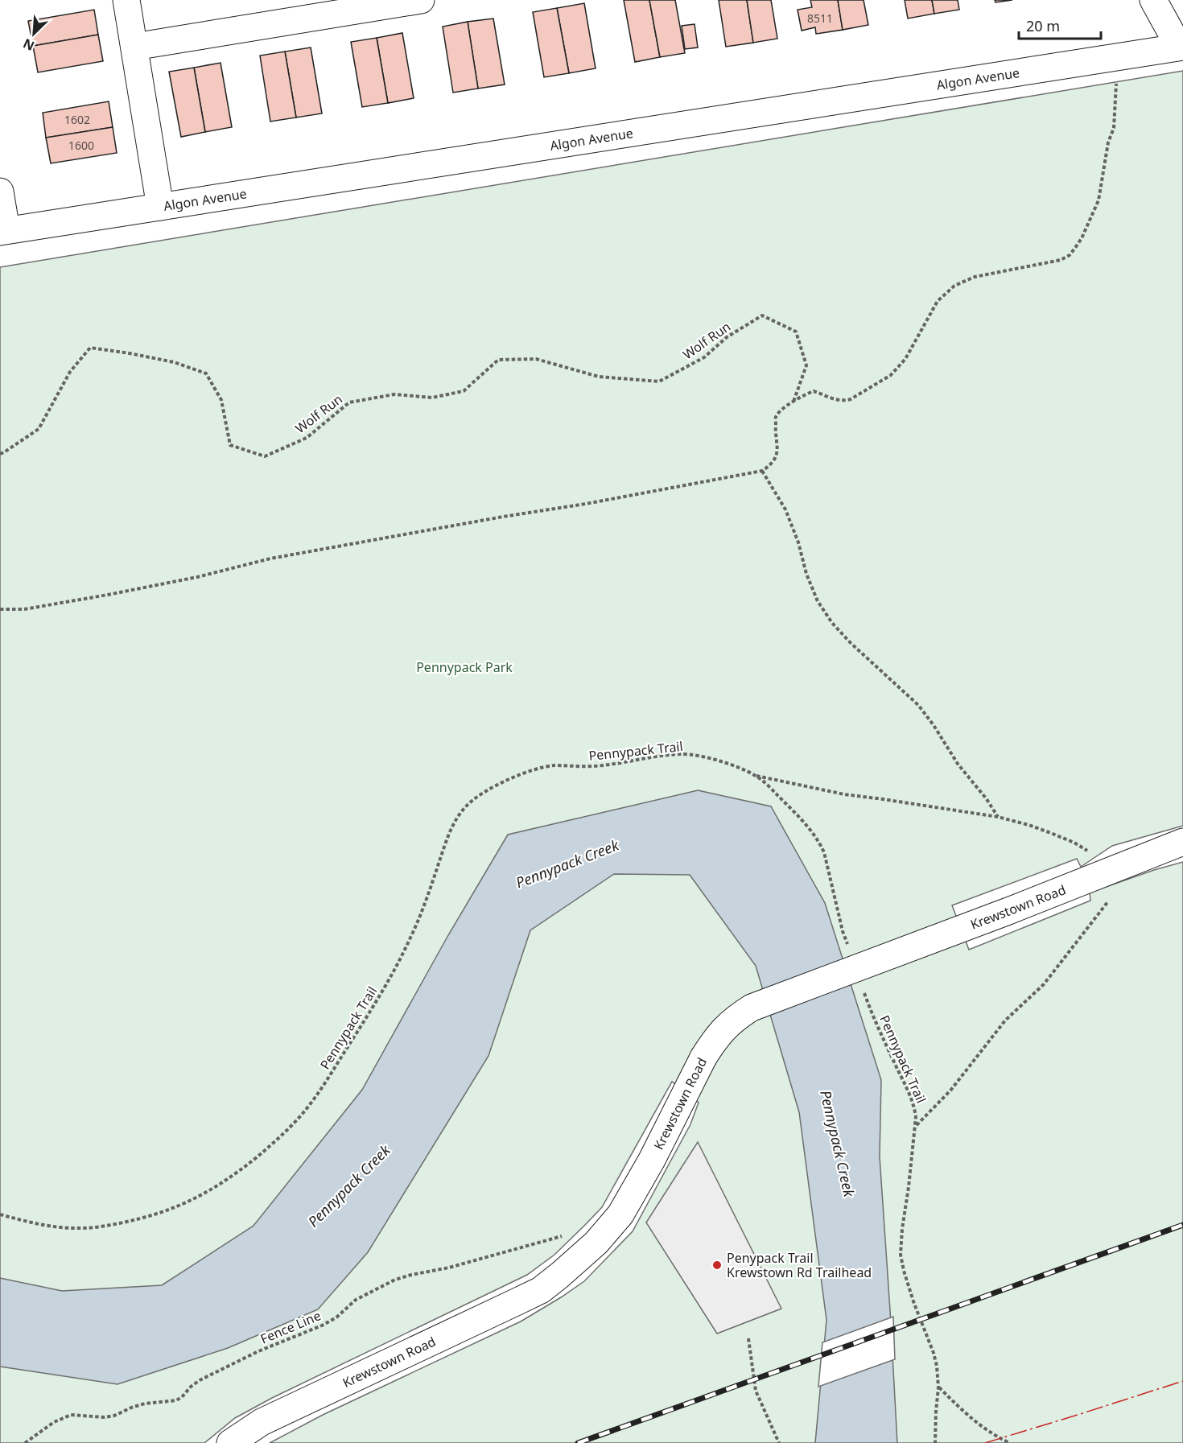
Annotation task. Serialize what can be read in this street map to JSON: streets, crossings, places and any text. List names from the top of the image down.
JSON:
{
  "streets": {
    "street": ["Algon Avenue", "Krewstown Road"],
    "path": ["Wolf Run", "Pennypack Trail", "Fence Line"]
  },
  "crossings": [
    ["Krewstown Road", "Fence Line"]
  ],
  "water": ["Pennypack Creek"],
  "parks": ["Pennypack Park"],
  "places": ["Penypack Trail Krewstown Rd Trailhead"],
  "house_numbers": ["8511", "1602", "1600"],
  "scale_bar": "20 m",
  "north": "bottom left"
}
